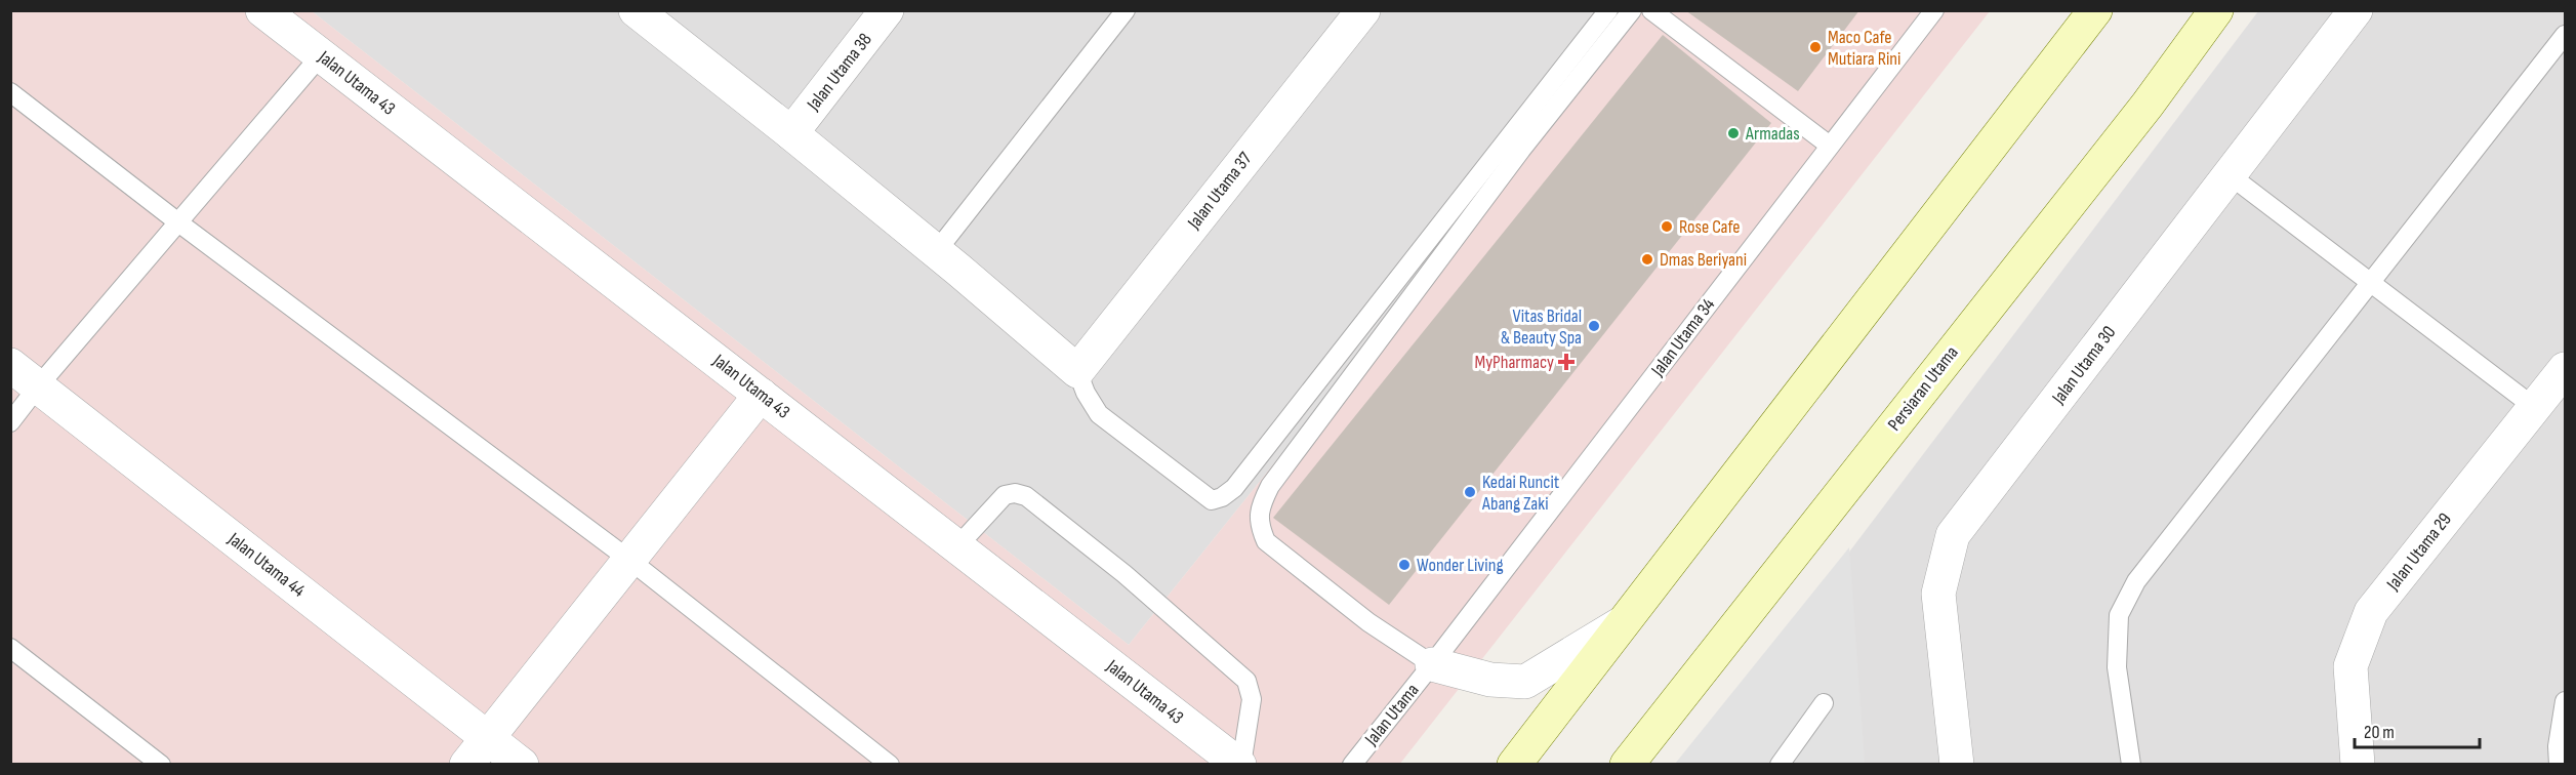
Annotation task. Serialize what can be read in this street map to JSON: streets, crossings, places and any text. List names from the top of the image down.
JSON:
{
  "streets": {
    "street": [
      "Jalan Utama 38",
      "Jalan Utama 43",
      "Jalan Utama 37",
      "Jalan Utama 30",
      "Persiaran Utama",
      "Jalan Utama 29",
      "Jalan Utama 44"
    ],
    "lane": ["Jalan Utama 34", "Jalan Utama"]
  },
  "crossings": [
    ["Jalan Utama 34", "Jalan Utama"]
  ],
  "places": {
    "other": [
      "Maco Cafe Mutiara Rini",
      "Armadas",
      "Rose Cafe",
      "Dmas Beriyani",
      "Vitas Bridal & Beauty Spa",
      "Kedai Runcit Abang Zaki",
      "Wonder Living"
    ],
    "health": ["MyPharmacy"]
  },
  "scale_bar": "20 m"
}
